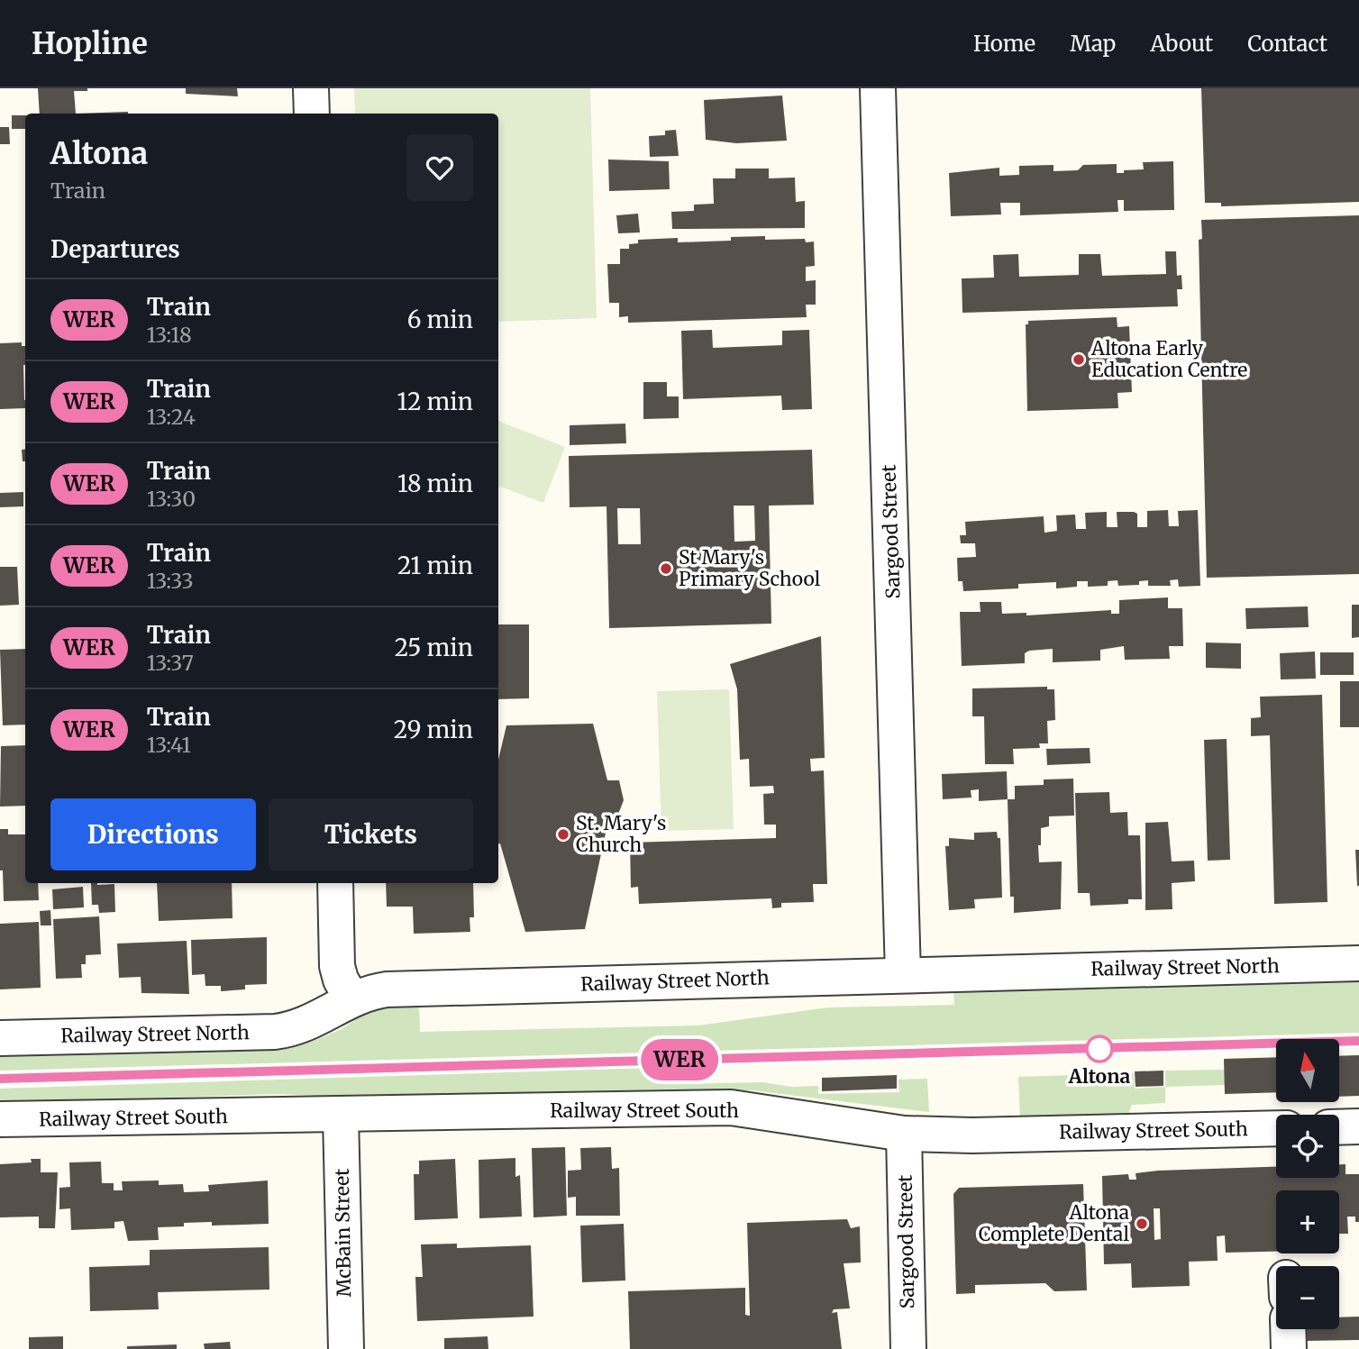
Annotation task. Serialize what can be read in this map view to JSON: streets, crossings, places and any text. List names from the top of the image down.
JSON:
{
  "streets": {
    "street": [
      "Sargood Street",
      "Railway Street North",
      "Railway Street South",
      "McBain Street"
    ]
  },
  "crossings": [
    ["Sargood Street", "Railway Street North"],
    ["Sargood Street", "Railway Street South"],
    ["Railway Street South", "McBain Street"]
  ],
  "places": [
    "Altona Early Education Centre",
    "St Mary's Primary School",
    "St. Mary's Church",
    "Altona",
    "Altona Complete Dental"
  ],
  "north": "top",
  "page": {
    "header": "Hopline",
    "nav": [
      "Home",
      "Map",
      "About",
      "Contact"
    ],
    "on_map": "WER",
    "heading": [
      ["Altona", "Train"],
      "Departures"
    ],
    "list": [
      {
        "mark": "WER",
        "name": "Train",
        "note": "13:18",
        "value": "6 min"
      },
      {
        "mark": "WER",
        "name": "Train",
        "note": "13:24",
        "value": "12 min"
      },
      {
        "mark": "WER",
        "name": "Train",
        "note": "13:30",
        "value": "18 min"
      },
      {
        "mark": "WER",
        "name": "Train",
        "note": "13:33",
        "value": "21 min"
      },
      {
        "mark": "WER",
        "name": "Train",
        "note": "13:37",
        "value": "25 min"
      },
      {
        "mark": "WER",
        "name": "Train",
        "note": "13:41",
        "value": "29 min"
      }
    ],
    "buttons": ["Directions", "Tickets"],
    "map_buttons": ["+", "−"]
  }
}
